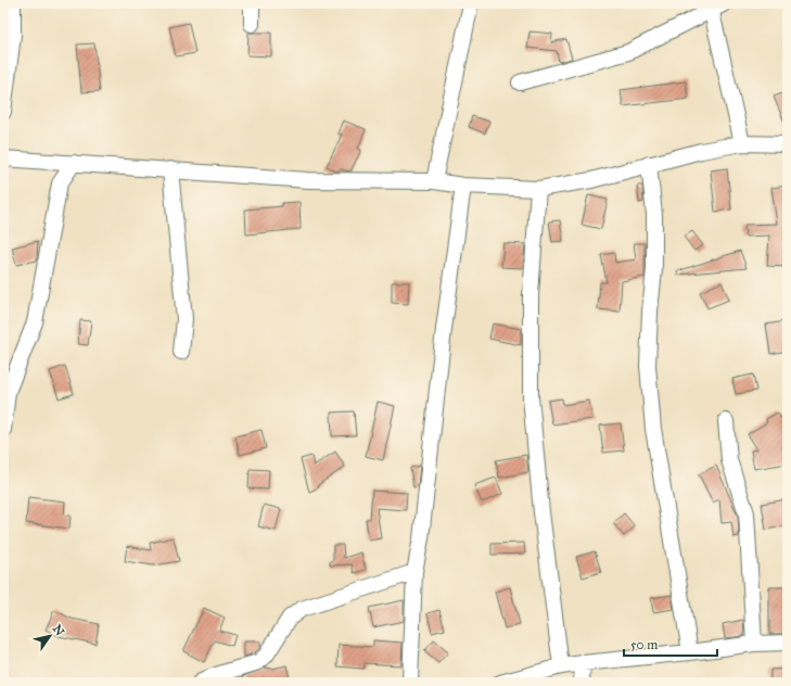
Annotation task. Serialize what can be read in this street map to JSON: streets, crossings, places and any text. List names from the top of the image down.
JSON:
{
  "scale_bar": "50 m",
  "north": "top right"
}
